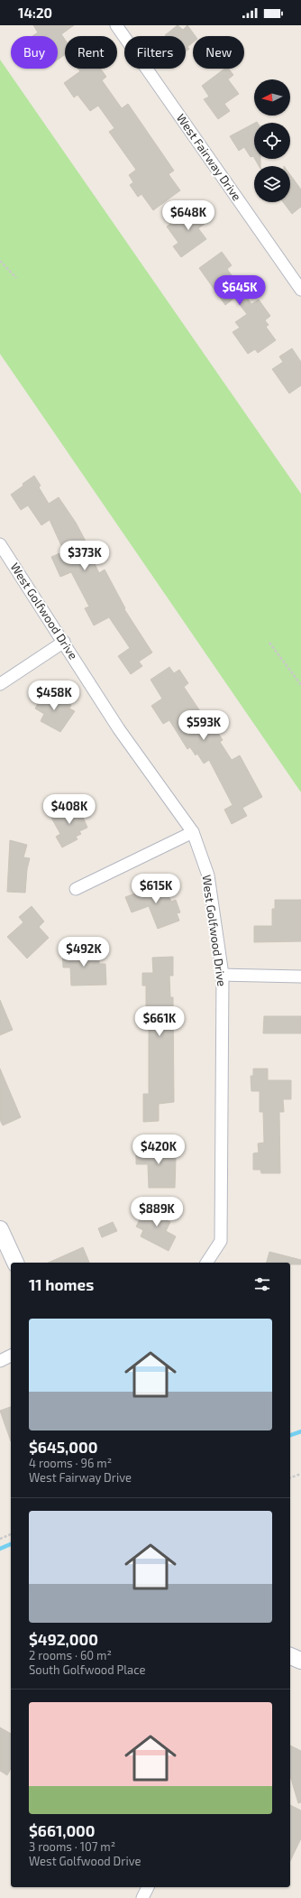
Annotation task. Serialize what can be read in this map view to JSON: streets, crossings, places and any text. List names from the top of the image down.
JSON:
{
  "streets": {
    "street": ["West Fairway Drive", "West Golfwood Drive"]
  },
  "north": "left",
  "page": {
    "status": "14:20",
    "chip": [
      "Buy",
      "Rent",
      "Filters",
      "New"
    ],
    "price": [
      "$648K",
      "$645K",
      "$373K",
      "$458K",
      "$593K",
      "$408K",
      "$615K",
      "$492K",
      "$661K",
      "$420K",
      "$889K"
    ],
    "heading": "11 homes",
    "list": [
      {
        "name": "$645,000",
        "note": "4 rooms · 96 m² · West Fairway Drive"
      },
      {
        "name": "$492,000",
        "note": "2 rooms · 60 m² · South Golfwood Place"
      },
      {
        "name": "$661,000",
        "note": "3 rooms · 107 m² · West Golfwood Drive"
      }
    ]
  }
}
